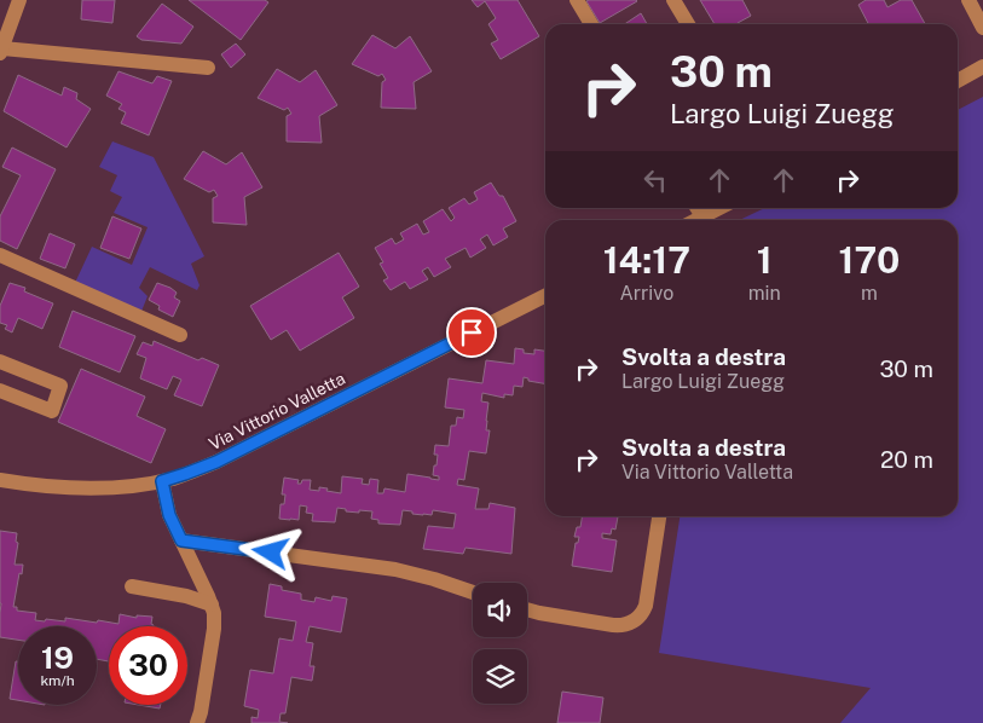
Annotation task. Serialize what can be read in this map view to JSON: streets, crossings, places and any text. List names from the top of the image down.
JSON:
{
  "streets": {
    "street": ["Via Vittorio Valletta"]
  },
  "page": {
    "turn": ["30 m", "Largo Luigi Zuegg"],
    "eta": [
      "14:17",
      "Arrivo",
      "1",
      "min",
      "170",
      "m"
    ],
    "list": [
      {
        "name": "Svolta a destra",
        "note": "Largo Luigi Zuegg",
        "value": "30 m"
      },
      {
        "name": "Svolta a destra",
        "note": "Via Vittorio Valletta",
        "value": "20 m"
      }
    ],
    "speed": "19 km/h",
    "limit": "30"
  }
}
